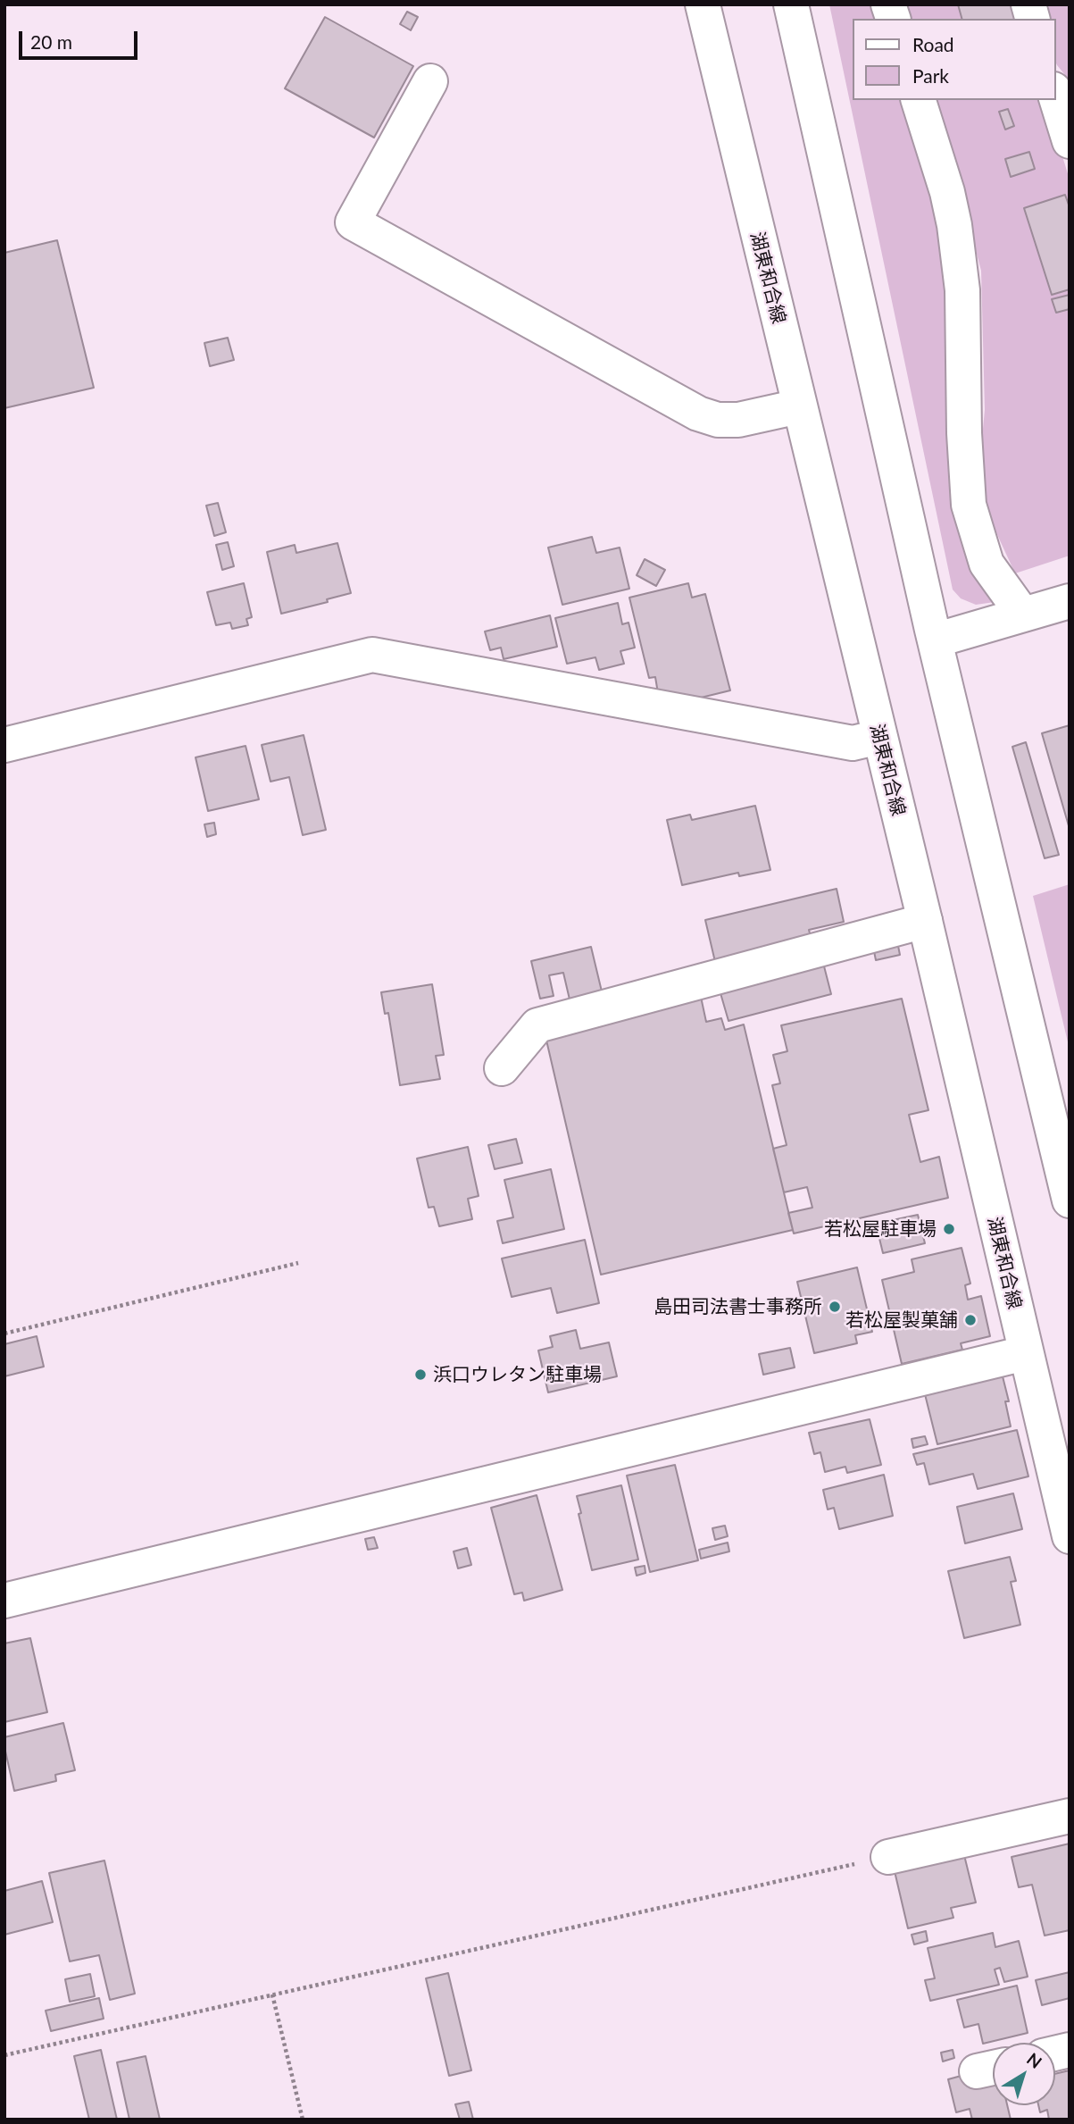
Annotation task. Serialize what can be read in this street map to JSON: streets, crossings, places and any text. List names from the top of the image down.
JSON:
{
  "streets": {
    "street": ["湖東和合線"]
  },
  "places": [
    "若松屋駐車場",
    "島田司法書士事務所",
    "若松屋製菓舗",
    "浜口ウレタン駐車場"
  ],
  "legend": ["Road", "Park"],
  "scale_bar": "20 m",
  "north": "top right"
}
